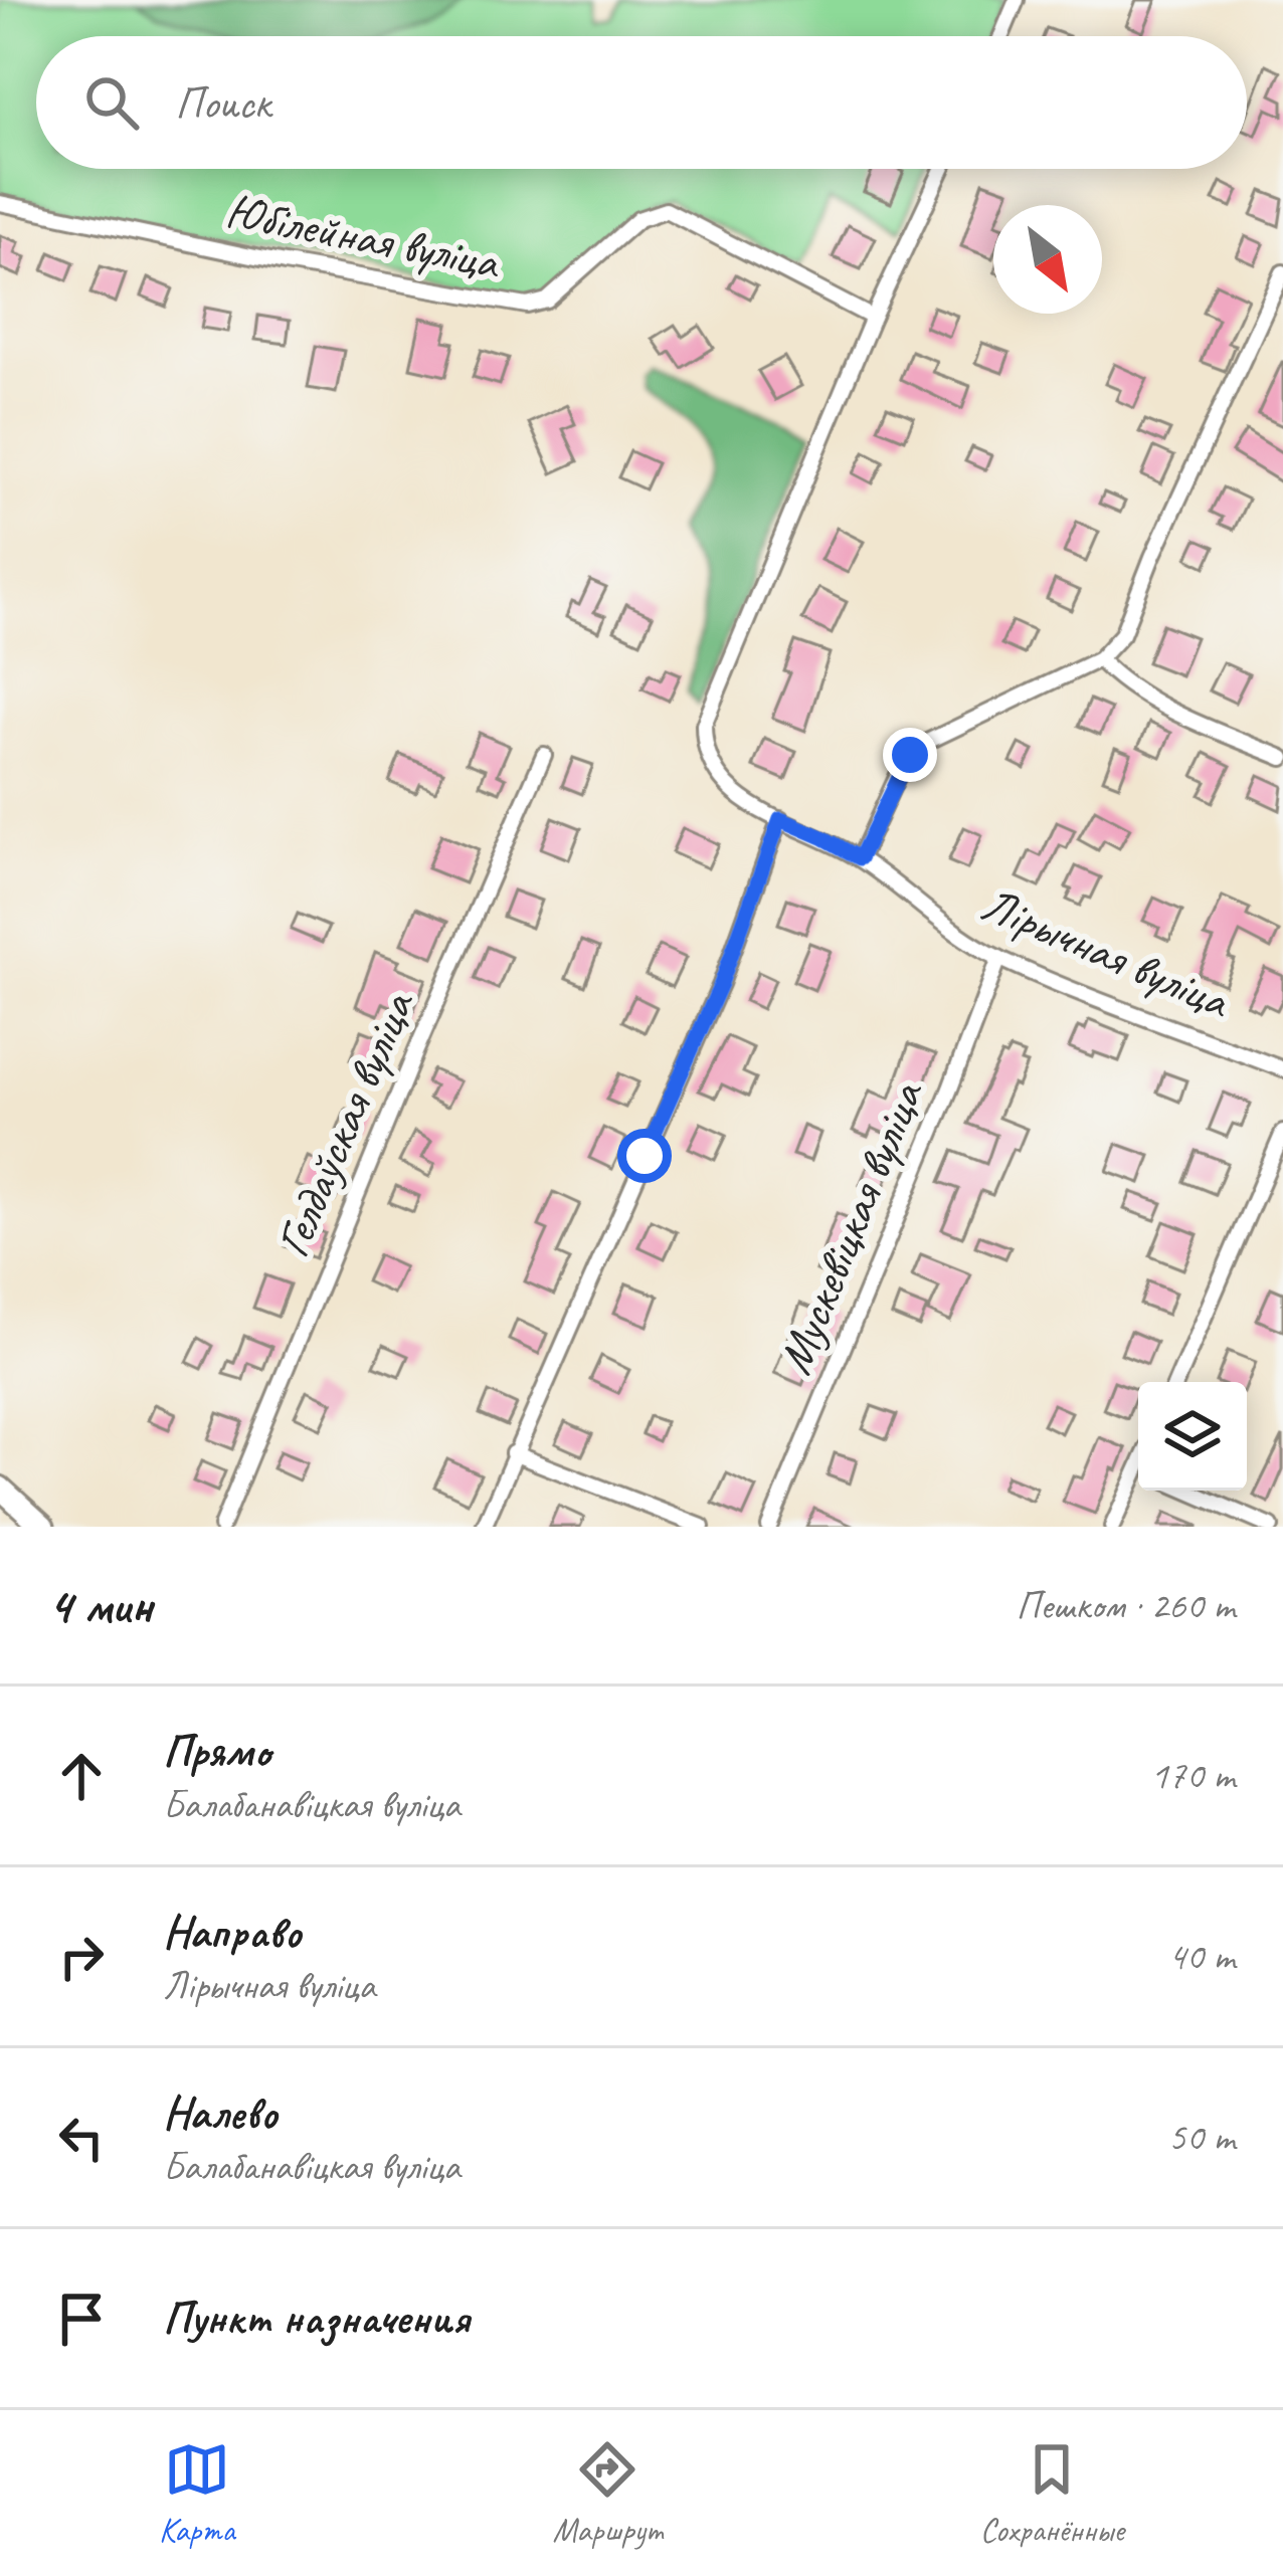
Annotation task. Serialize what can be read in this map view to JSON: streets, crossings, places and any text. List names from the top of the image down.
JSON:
{
  "streets": {
    "street": [
      "Юбілейная вуліца",
      "Лірычная вуліца",
      "Гелдаўская вуліца",
      "Мускевіцкая вуліца"
    ]
  },
  "crossings": [
    ["Юбілейная вуліца", "Лірычная вуліца"],
    ["Лірычная вуліца", "Мускевіцкая вуліца"]
  ],
  "north": "bottom right",
  "page": {
    "search": "Поиск",
    "heading": ["4 мин", "Пешком · 260 m"],
    "list": [
      ["Прямо", "Балабанавіцкая вуліца", "170 m"],
      ["Направо", "Лірычная вуліца", "40 m"],
      ["Налево", "Балабанавіцкая вуліца", "50 m"],
      "Пункт назначения"
    ],
    "nav": ["Карта", "Маршрут", "Сохранённые"]
  }
}
